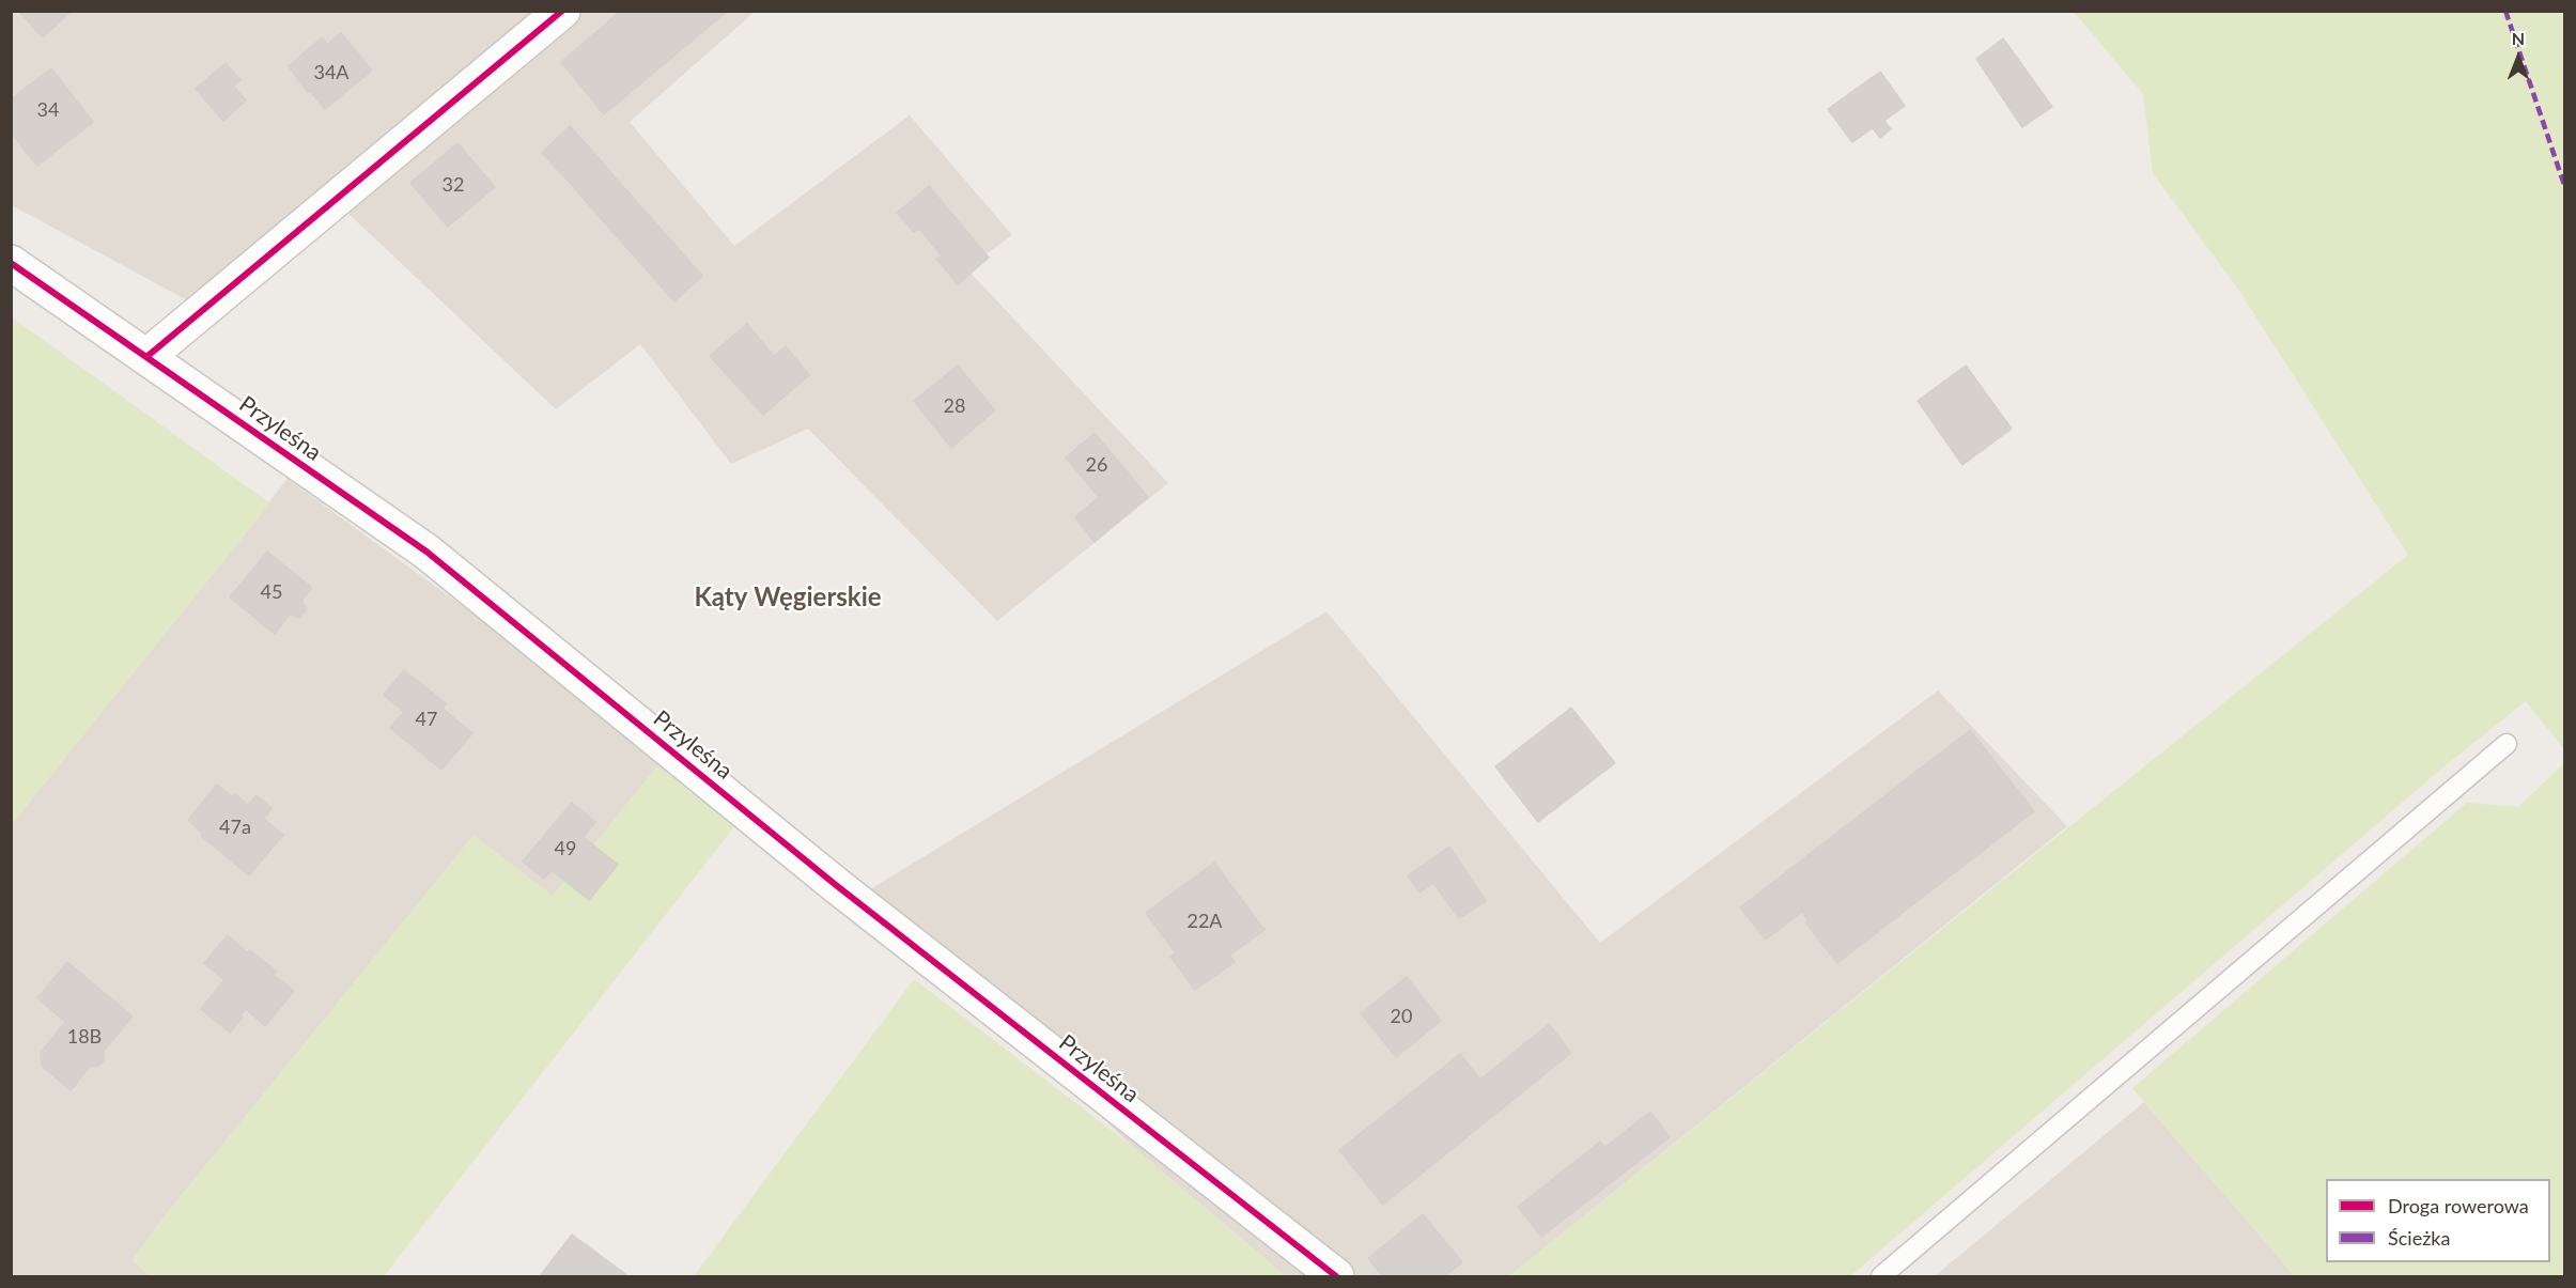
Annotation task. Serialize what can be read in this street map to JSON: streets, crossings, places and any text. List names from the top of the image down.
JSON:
{
  "streets": {
    "street": ["Przyleśna"]
  },
  "districts": ["Kąty Węgierskie"],
  "house_numbers": [
    "34A",
    "34",
    "32",
    "28",
    "26",
    "45",
    "47",
    "47a",
    "49",
    "22A",
    "20",
    "18B"
  ],
  "legend": ["Droga rowerowa", "Ścieżka"],
  "north": "top"
}
